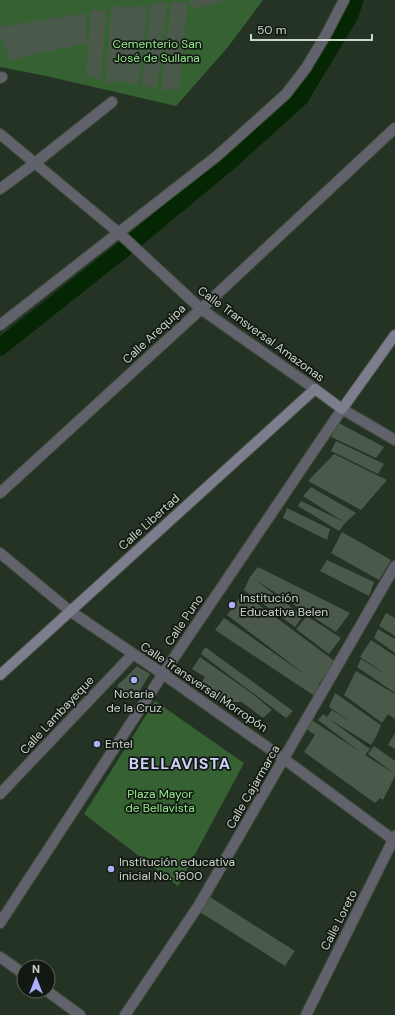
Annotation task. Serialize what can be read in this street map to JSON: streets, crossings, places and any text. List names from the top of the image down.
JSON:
{
  "streets": {
    "main road": ["Calle Transversal Amazonas", "Calle Libertad", "Calle Puno"],
    "street": [
      "Calle Arequipa",
      "Calle Transversal Morropón",
      "Calle Lambayeque",
      "Calle Cajarmarca",
      "Calle Loreto"
    ]
  },
  "crossings": [
    ["Calle Arequipa", "Calle Transversal Amazonas"],
    ["Calle Transversal Amazonas", "Calle Libertad"],
    ["Calle Transversal Amazonas", "Calle Puno"],
    ["Calle Libertad", "Calle Transversal Morropón"],
    ["Calle Puno", "Calle Transversal Morropón"],
    ["Calle Transversal Morropón", "Calle Lambayeque"],
    ["Calle Transversal Morropón", "Calle Cajarmarca"],
    ["Calle Transversal Morropón", "Calle Loreto"]
  ],
  "districts": ["BELLAVISTA"],
  "parks": ["Cementerio San José de Sullana", "Plaza Mayor de Bellavista"],
  "places": [
    "Institución Educativa Belen",
    "Notaria de la Cruz",
    "Entel",
    "Institución educativa inicial No. 1600"
  ],
  "scale_bar": "50 m",
  "north": "top"
}
